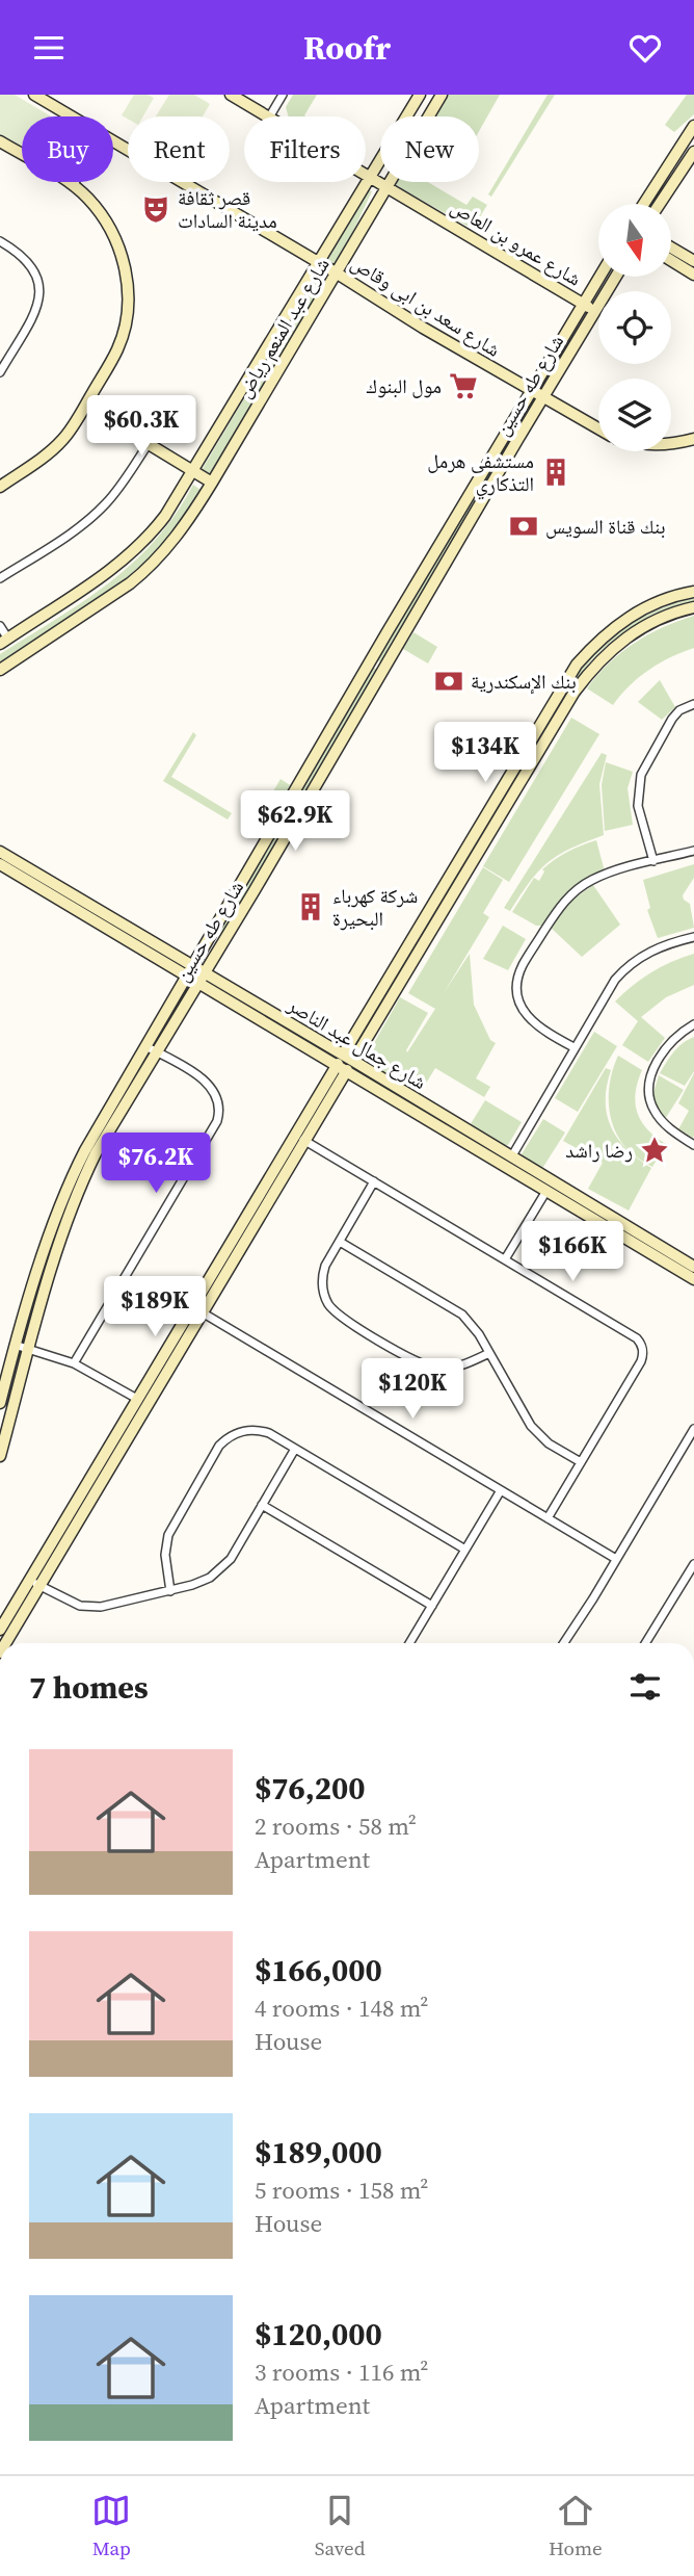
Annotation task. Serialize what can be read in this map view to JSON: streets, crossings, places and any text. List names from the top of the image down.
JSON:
{
  "streets": {
    "street": [
      "شارع عمرو بن العاص",
      "شارع سعد بن ابى وقاص",
      "شارع عبد المنعم رياض",
      "شارع طه حسين",
      "شارع جمال عبد الناصر"
    ]
  },
  "crossings": [
    ["شارع عمرو بن العاص", "شارع عبد المنعم رياض"],
    ["شارع عمرو بن العاص", "شارع طه حسين"],
    ["شارع سعد بن ابى وقاص", "شارع عبد المنعم رياض"],
    ["شارع سعد بن ابى وقاص", "شارع طه حسين"],
    ["شارع طه حسين", "شارع جمال عبد الناصر"]
  ],
  "places": {
    "theatre": ["قصر ثقافة مدينة السادات"],
    "supermarket": ["مول البنوك"],
    "building": ["مستشفى هرمل التذكاري", "شركة كهرباء البحيرة"],
    "bank": ["بنك قناة السويس", "بنك الإسكندرية"],
    "place": ["رضا راشد"]
  },
  "north": "bottom",
  "page": {
    "header": "Roofr",
    "chip": [
      "Buy",
      "Rent",
      "Filters",
      "New"
    ],
    "price": [
      "$60.3K",
      "$134K",
      "$62.9K",
      "$76.2K",
      "$166K",
      "$189K",
      "$120K"
    ],
    "heading": "7 homes",
    "list": [
      {
        "name": "$76,200",
        "note": "2 rooms · 58 m² · Apartment"
      },
      {
        "name": "$166,000",
        "note": "4 rooms · 148 m² · House"
      },
      {
        "name": "$189,000",
        "note": "5 rooms · 158 m² · House"
      },
      {
        "name": "$120,000",
        "note": "3 rooms · 116 m² · Apartment"
      }
    ],
    "tabs": ["Map", "Saved", "Home"]
  }
}
